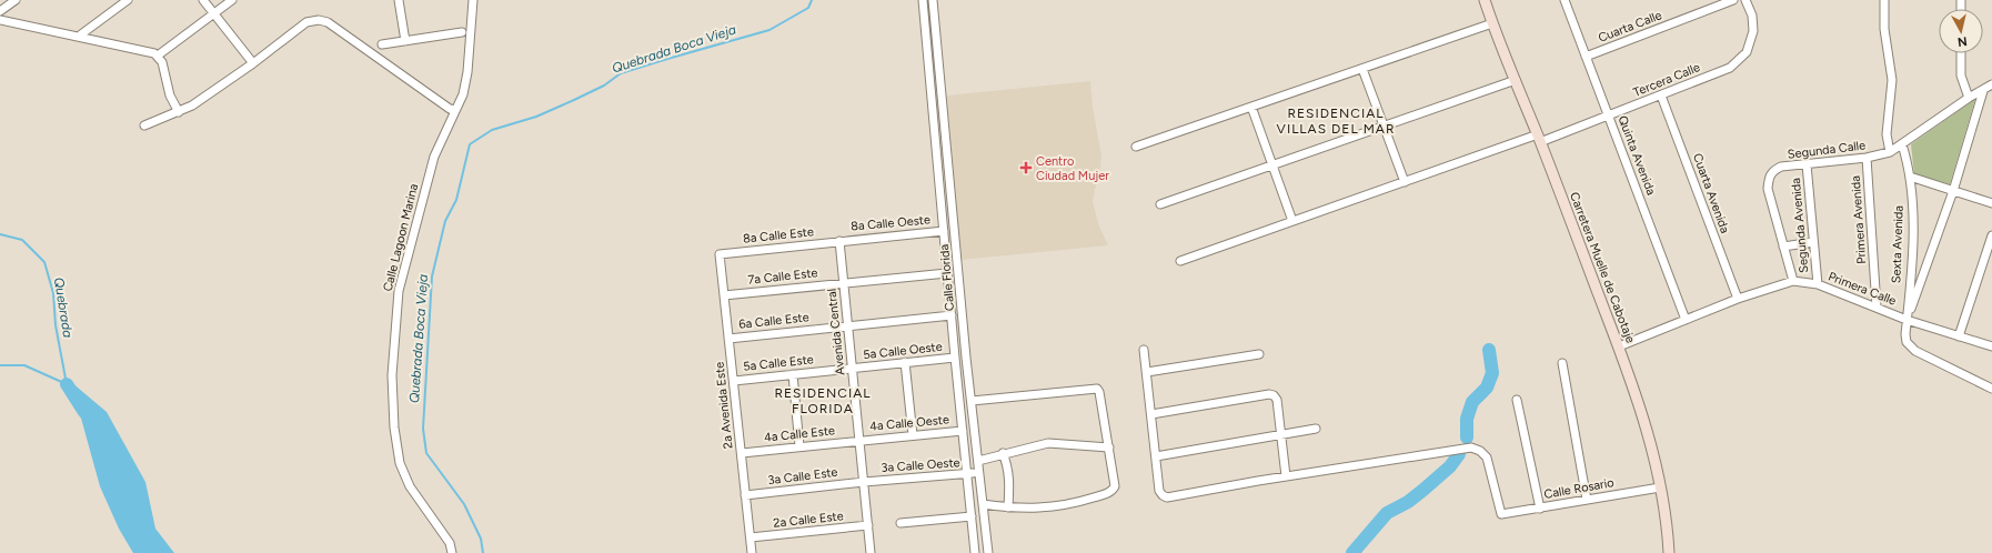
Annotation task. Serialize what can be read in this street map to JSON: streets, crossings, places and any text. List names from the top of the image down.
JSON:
{
  "streets": {
    "main road": ["Carretera Muelle de Cabotaje"],
    "street": [
      "Cuarta Calle",
      "Tercera Calle",
      "Segunda Calle",
      "Quinta Avenida",
      "Cuarta Avenida",
      "Primera Avenida",
      "8a Calle Oeste",
      "Segunda Avenida",
      "8a Calle Este",
      "Calle Lagoon Marina",
      "Sexta Avenida",
      "7a Calle Este",
      "Calle Florida",
      "Primera Calle",
      "6a Calle Este",
      "Avenida Central",
      "5a Calle Oeste",
      "5a Calle Este",
      "2a Avenida Este",
      "4a Calle Oeste",
      "4a Calle Este",
      "3a Calle Oeste",
      "3a Calle Este",
      "Calle Rosario",
      "2a Calle Este"
    ]
  },
  "crossings": [
    ["Cuarta Calle", "Quinta Avenida"],
    ["Tercera Calle", "Quinta Avenida"],
    ["Tercera Calle", "Cuarta Avenida"],
    ["Tercera Calle", "Carretera Muelle de Cabotaje"],
    ["Segunda Calle", "Primera Avenida"],
    ["Segunda Calle", "Segunda Avenida"],
    ["Quinta Avenida", "Primera Calle"],
    ["Cuarta Avenida", "Primera Calle"],
    ["Primera Avenida", "Primera Calle"],
    ["8a Calle Oeste", "8a Calle Este"],
    ["8a Calle Oeste", "Calle Florida"],
    ["8a Calle Oeste", "Avenida Central"],
    ["Segunda Avenida", "Primera Calle"],
    ["8a Calle Este", "Avenida Central"],
    ["8a Calle Este", "2a Avenida Este"],
    ["Sexta Avenida", "Primera Calle"],
    ["Carretera Muelle de Cabotaje", "Primera Calle"],
    ["Carretera Muelle de Cabotaje", "Calle Rosario"],
    ["7a Calle Este", "Calle Florida"],
    ["7a Calle Este", "Avenida Central"],
    ["7a Calle Este", "2a Avenida Este"],
    ["Calle Florida", "6a Calle Este"],
    ["Calle Florida", "5a Calle Oeste"],
    ["Calle Florida", "4a Calle Oeste"],
    ["Calle Florida", "3a Calle Oeste"],
    ["6a Calle Este", "Avenida Central"],
    ["6a Calle Este", "2a Avenida Este"],
    ["Avenida Central", "5a Calle Oeste"],
    ["Avenida Central", "5a Calle Este"],
    ["Avenida Central", "4a Calle Oeste"],
    ["Avenida Central", "4a Calle Este"],
    ["Avenida Central", "3a Calle Oeste"],
    ["Avenida Central", "3a Calle Este"],
    ["Avenida Central", "2a Calle Este"],
    ["5a Calle Oeste", "5a Calle Este"],
    ["5a Calle Este", "2a Avenida Este"],
    ["2a Avenida Este", "4a Calle Este"],
    ["2a Avenida Este", "3a Calle Este"],
    ["2a Avenida Este", "2a Calle Este"],
    ["4a Calle Oeste", "4a Calle Este"],
    ["3a Calle Oeste", "3a Calle Este"]
  ],
  "districts": ["RESIDENCIAL VILLAS DEL MAR", "RESIDENCIAL FLORIDA"],
  "water": ["Quebrada Boca Vieja", "Quebrada"],
  "places": {
    "health": ["Centro Ciudad Mujer"]
  },
  "north": "bottom"
}
